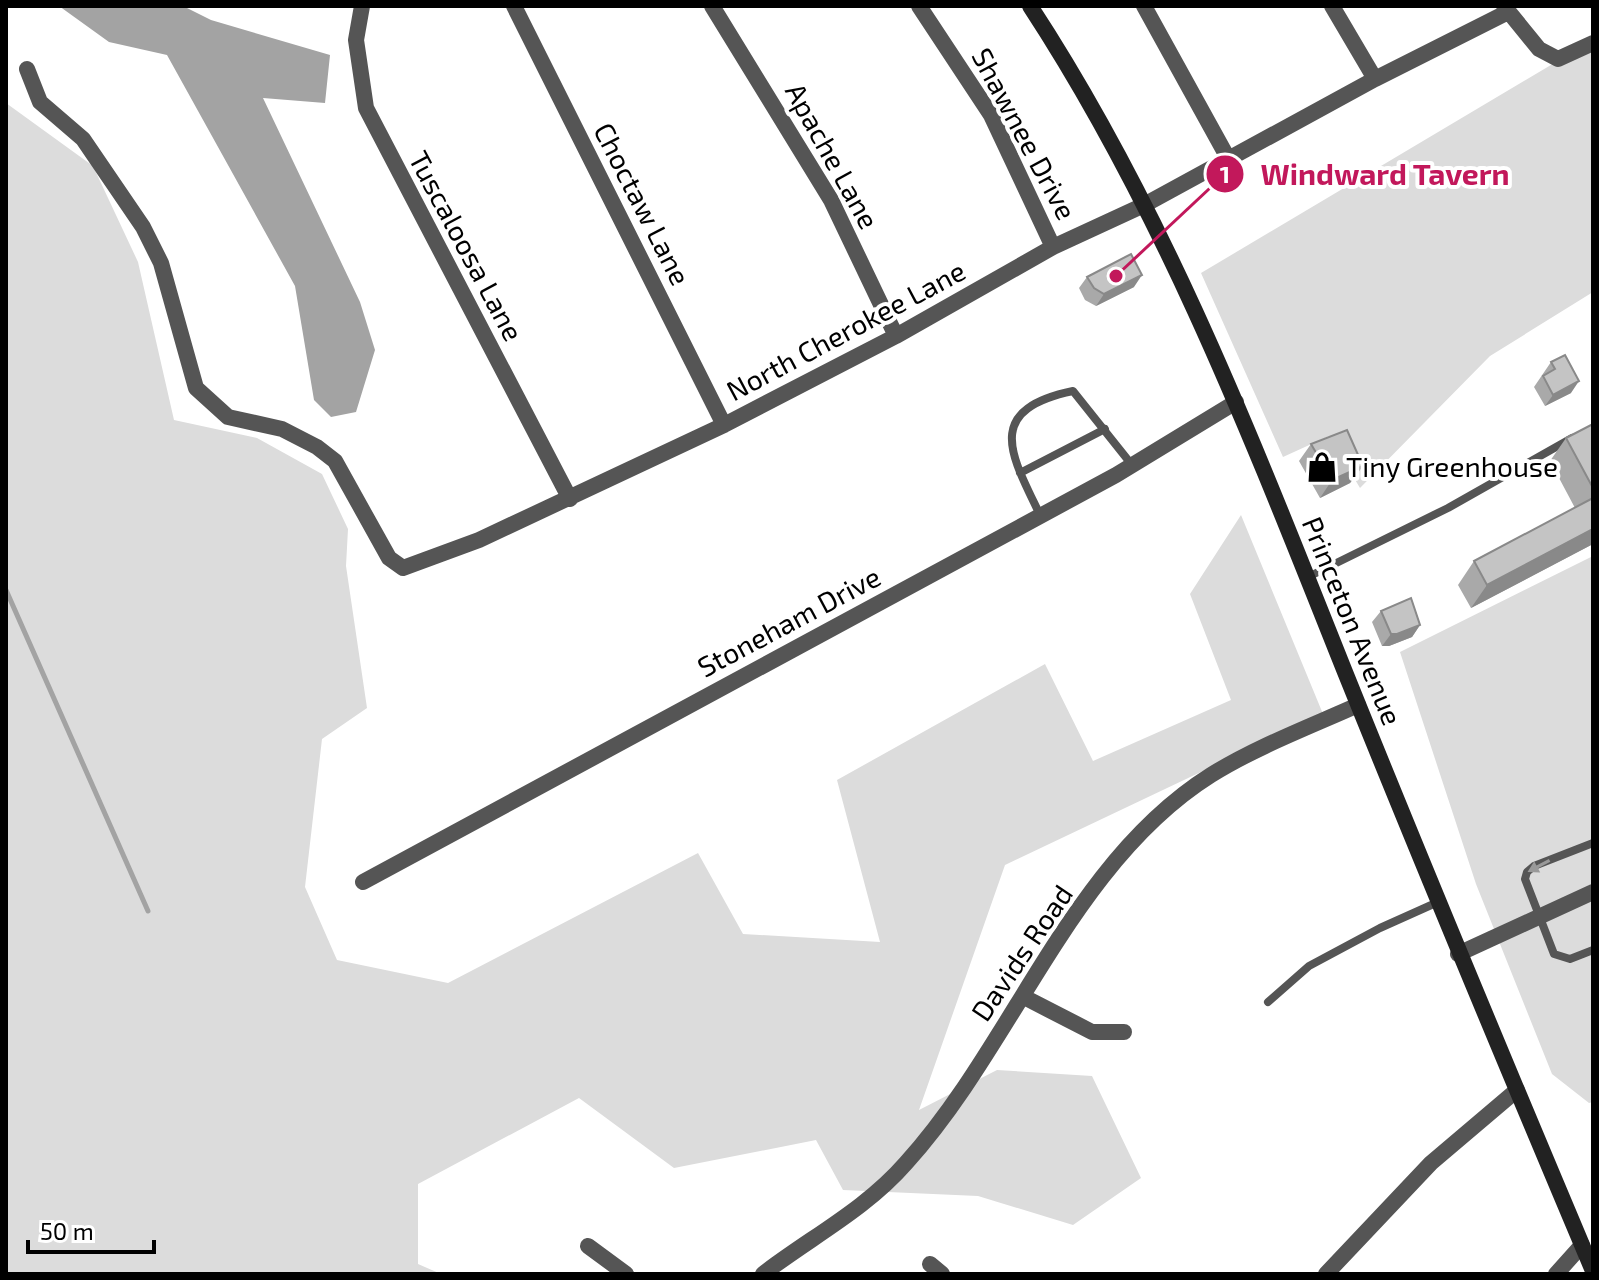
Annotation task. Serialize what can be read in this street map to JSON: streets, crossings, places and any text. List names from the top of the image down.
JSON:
{
  "streets": {
    "main road": ["Princeton Avenue"],
    "street": [
      "Shawnee Drive",
      "Apache Lane",
      "Choctaw Lane",
      "Tuscaloosa Lane",
      "North Cherokee Lane",
      "Stoneham Drive",
      "Davids Road"
    ]
  },
  "crossings": [
    ["Shawnee Drive", "North Cherokee Lane"],
    ["Apache Lane", "North Cherokee Lane"],
    ["Choctaw Lane", "North Cherokee Lane"],
    ["Tuscaloosa Lane", "North Cherokee Lane"],
    ["North Cherokee Lane", "Princeton Avenue"],
    ["Princeton Avenue", "Stoneham Drive"],
    ["Princeton Avenue", "Davids Road"]
  ],
  "places": {
    "other": ["Windward Tavern"],
    "shop": ["Tiny Greenhouse"]
  },
  "scale_bar": "50 m"
}
